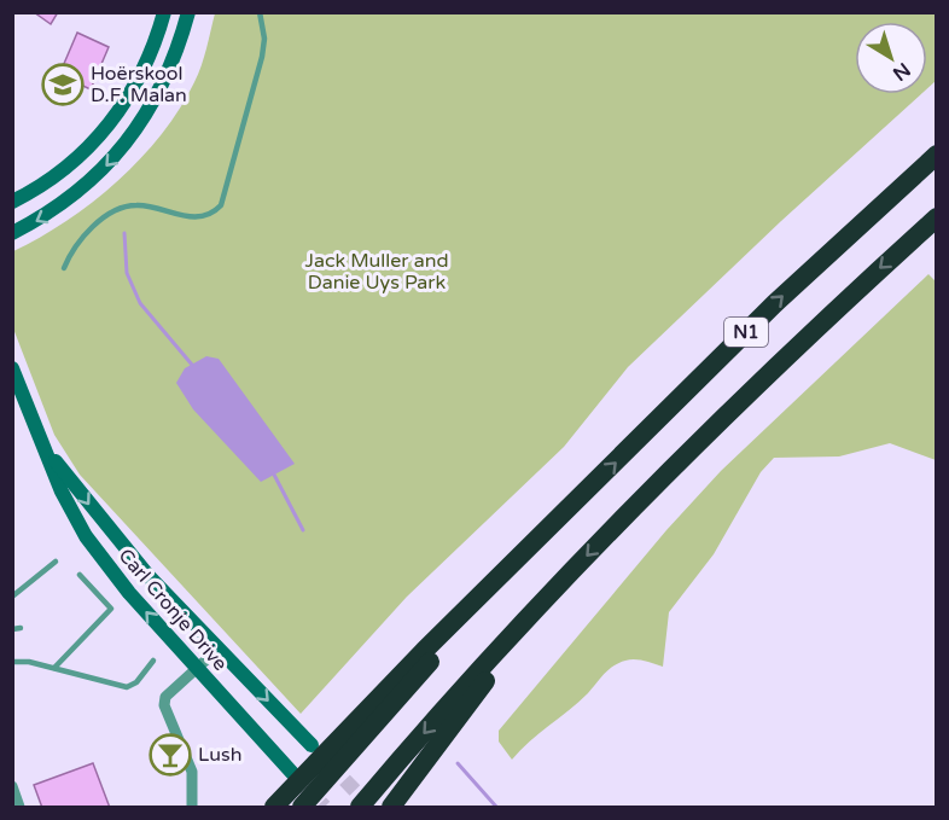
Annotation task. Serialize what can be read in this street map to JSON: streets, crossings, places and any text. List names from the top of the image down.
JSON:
{
  "streets": {
    "highway": ["N1"],
    "main road": ["Carl Cronje Drive"]
  },
  "parks": ["Jack Muller and Danie Uys Park"],
  "places": {
    "school or university": ["Hoërskool D.F. Malan"],
    "bar": ["Lush"]
  },
  "north": "bottom right"
}
